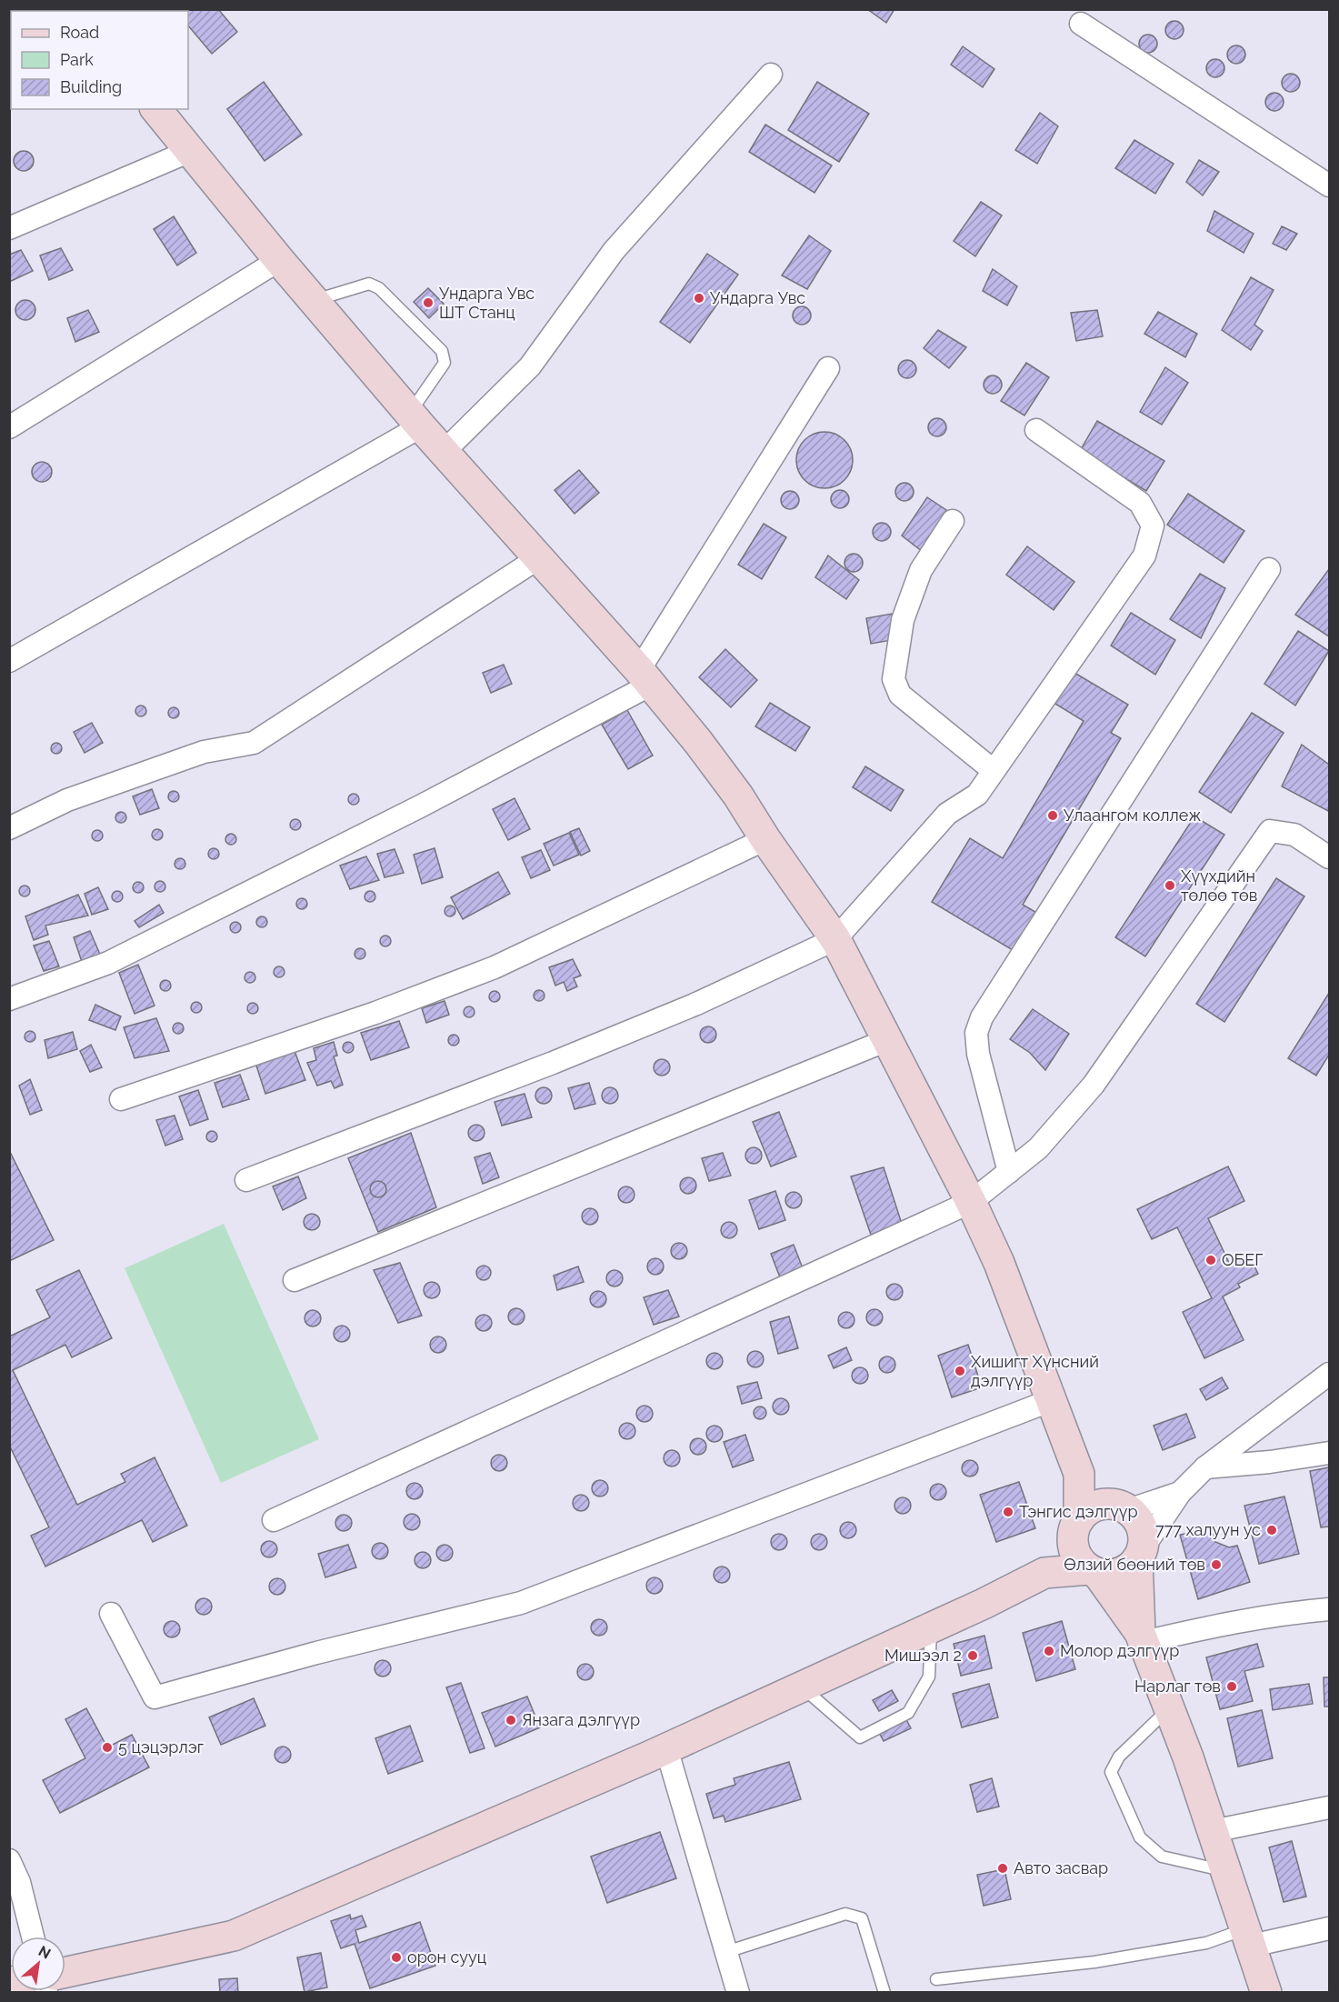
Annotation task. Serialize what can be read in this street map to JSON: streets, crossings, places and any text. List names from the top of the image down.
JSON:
{
  "places": [
    "Ундарга Увс",
    "Ундарга Увс ШТ Станц",
    "Улаангом коллеж",
    "Хүүхдийн төлөө төв",
    "ОБЕГ",
    "Хишигт Хүнсний дэлгүүр",
    "Тэнгис дэлгүүр",
    "777 халуун ус",
    "Өлзий бөөний төв",
    "Молор дэлгүүр",
    "Мишээл 2",
    "Нарлаг төв",
    "Янзага дэлгүүр",
    "5 цэцэрлэг",
    "Авто засвар",
    "орон сууц"
  ],
  "legend": ["Road", "Park", "Building"],
  "north": "top right"
}
